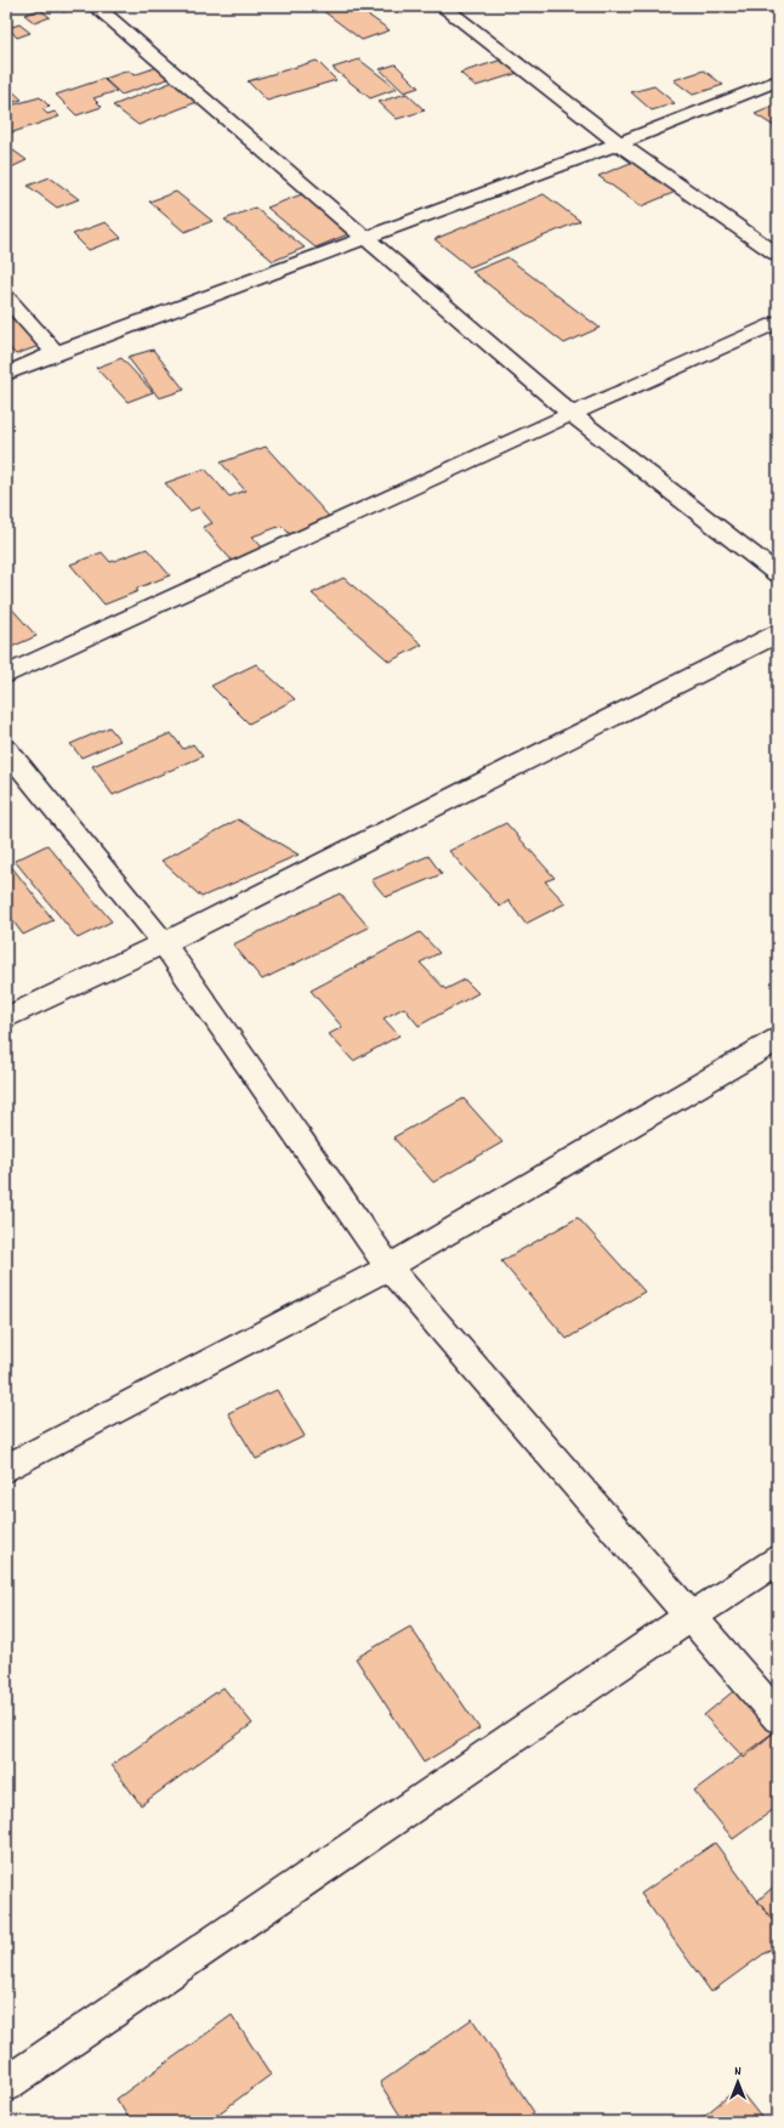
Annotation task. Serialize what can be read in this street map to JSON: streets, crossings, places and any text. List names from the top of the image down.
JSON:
{
  "north": "top"
}
